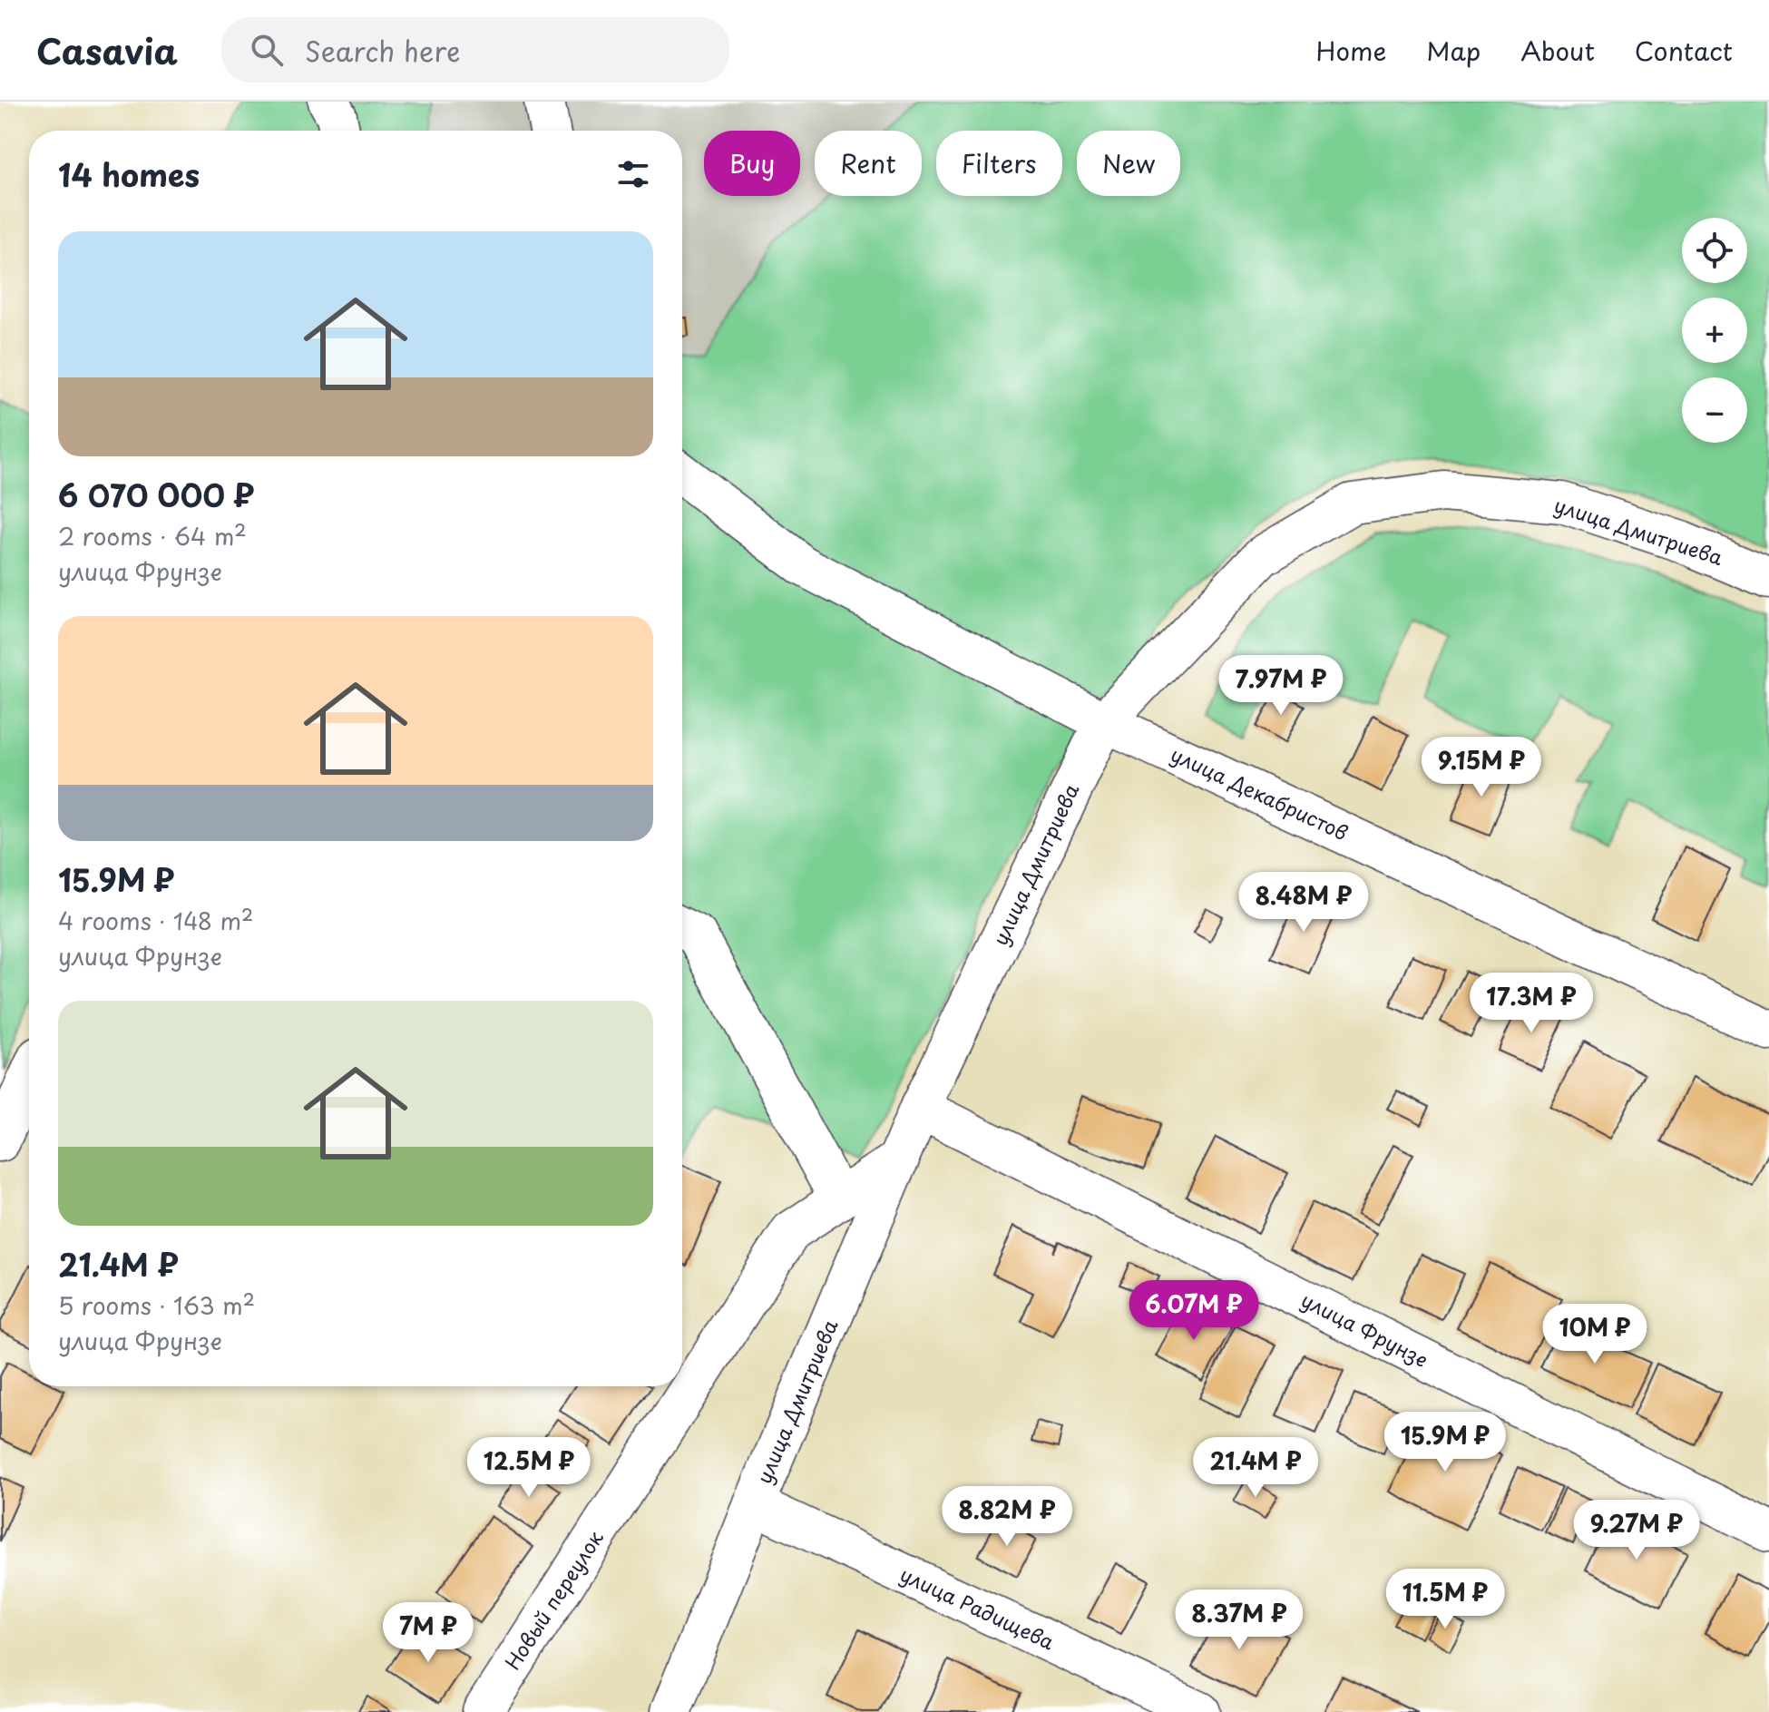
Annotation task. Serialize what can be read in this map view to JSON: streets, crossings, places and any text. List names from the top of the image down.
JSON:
{
  "streets": {
    "street": [
      "улица Дмитриева",
      "улица Декабристов",
      "улица Фрунзе",
      "Новый переулок",
      "улица Радищева"
    ]
  },
  "crossings": [
    ["улица Дмитриева", "улица Декабристов"],
    ["улица Дмитриева", "улица Фрунзе"],
    ["улица Дмитриева", "Новый переулок"],
    ["улица Дмитриева", "улица Радищева"]
  ],
  "page": {
    "header": "Casavia",
    "search": "Search here",
    "nav": [
      "Home",
      "Map",
      "About",
      "Contact"
    ],
    "chip": [
      "Buy",
      "Rent",
      "Filters",
      "New"
    ],
    "heading": "14 homes",
    "map_buttons": ["+", "−"],
    "list": [
      {
        "name": "6 070 000 ₽",
        "note": "2 rooms · 64 m² · улица Фрунзе"
      },
      {
        "name": "15.9M ₽",
        "note": "4 rooms · 148 m² · улица Фрунзе"
      },
      {
        "name": "21.4M ₽",
        "note": "5 rooms · 163 m² · улица Фрунзе"
      }
    ],
    "price": [
      "7.97M ₽",
      "9.15M ₽",
      "8.48M ₽",
      "17.3M ₽",
      "6.07M ₽",
      "10M ₽",
      "15.9M ₽",
      "12.5M ₽",
      "21.4M ₽",
      "8.82M ₽",
      "9.27M ₽",
      "11.5M ₽",
      "8.37M ₽",
      "7M ₽"
    ]
  }
}
